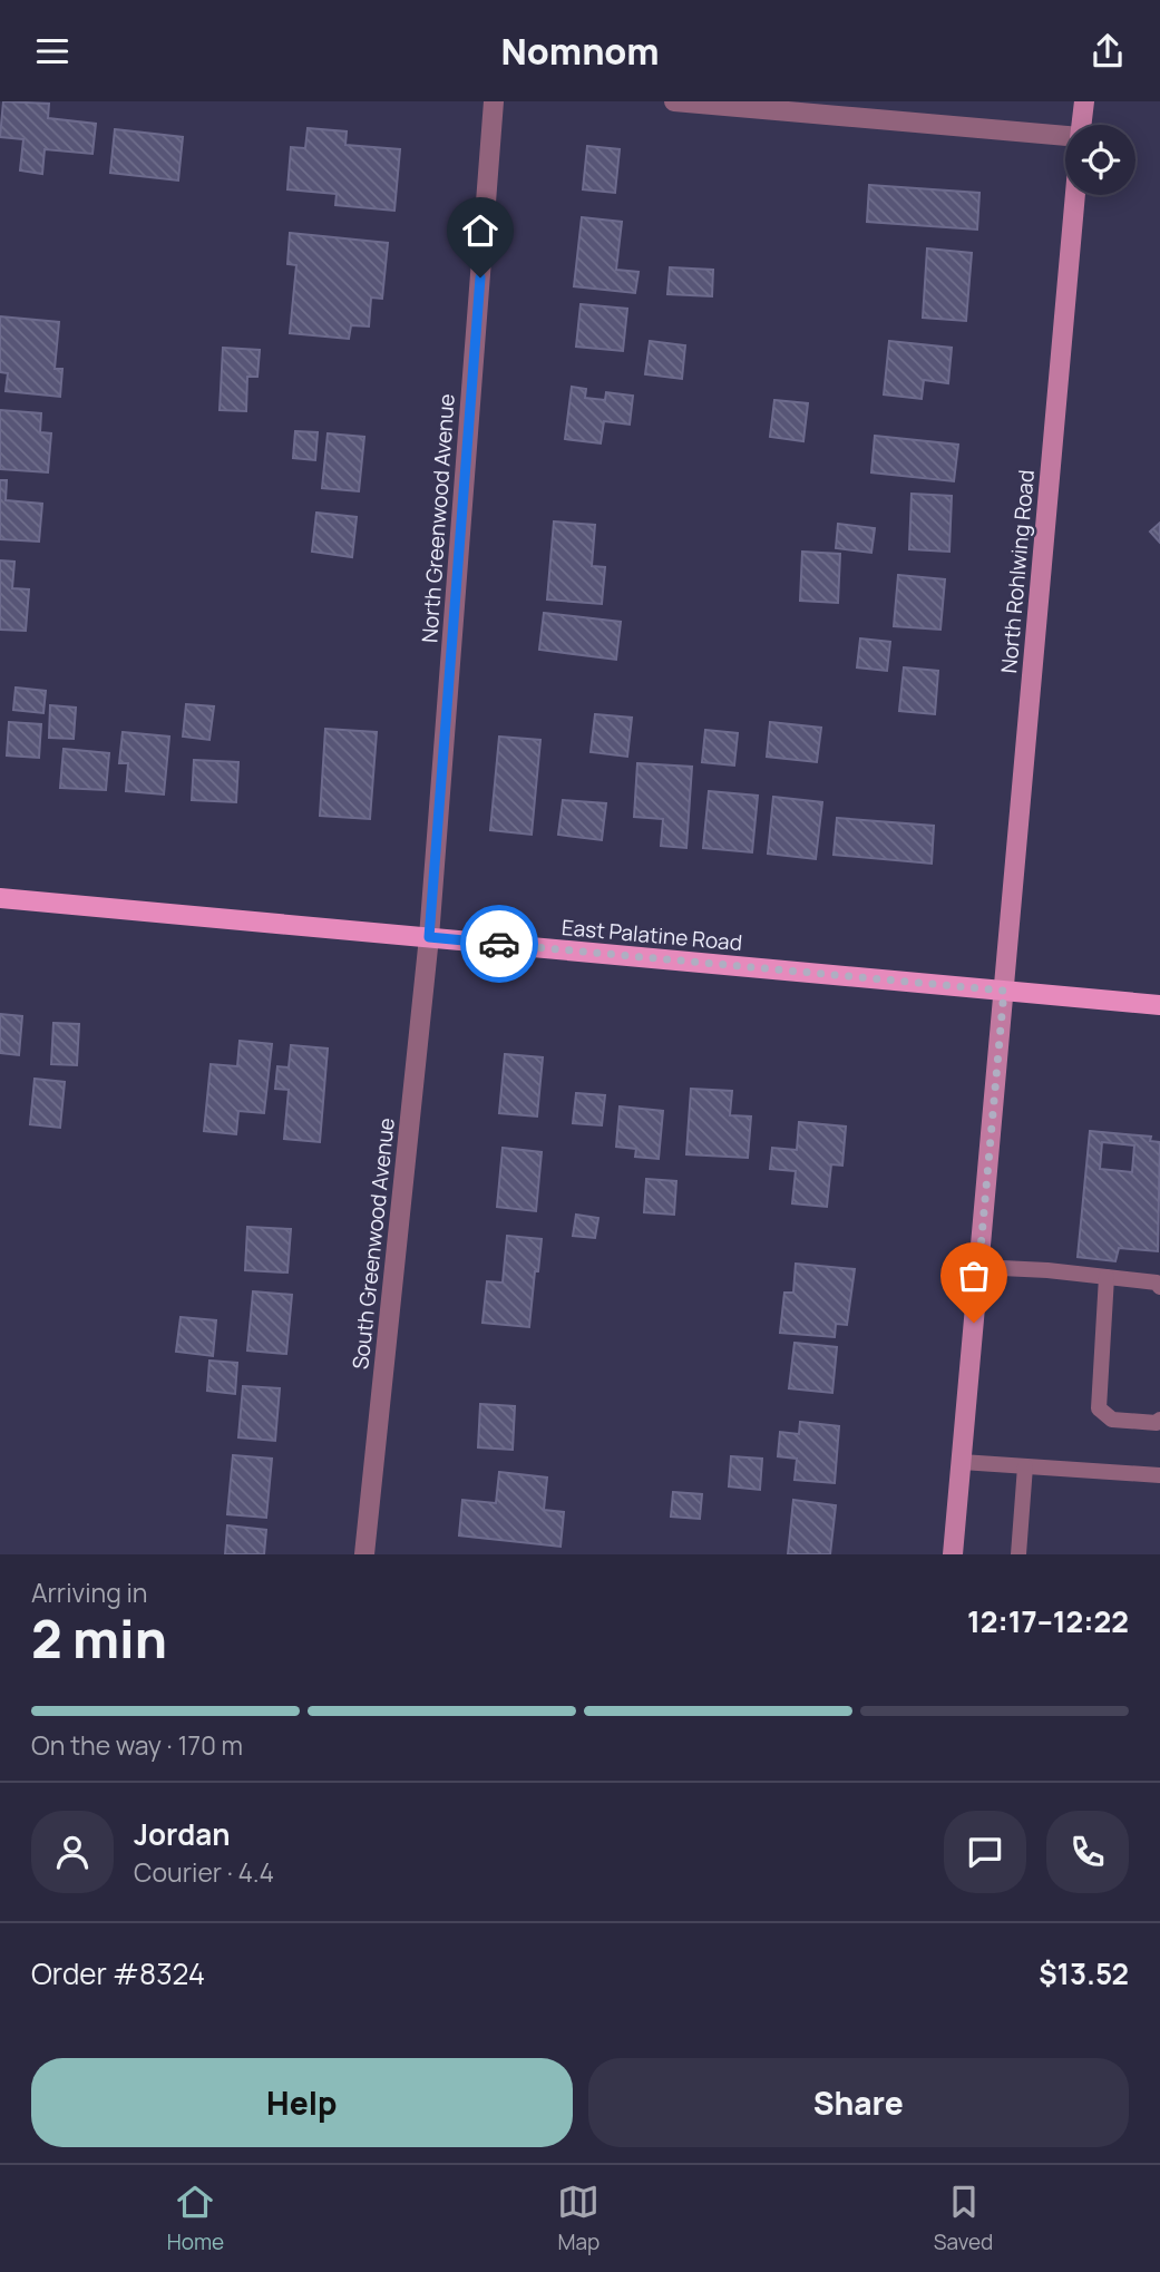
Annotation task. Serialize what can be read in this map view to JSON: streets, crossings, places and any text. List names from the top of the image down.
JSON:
{
  "streets": {
    "main road": ["East Palatine Road"],
    "street": ["North Greenwood Avenue", "North Rohlwing Road", "South Greenwood Avenue"]
  },
  "crossings": [
    ["North Greenwood Avenue", "East Palatine Road"],
    ["North Greenwood Avenue", "South Greenwood Avenue"],
    ["North Rohlwing Road", "East Palatine Road"],
    ["East Palatine Road", "South Greenwood Avenue"]
  ],
  "page": {
    "header": "Nomnom",
    "heading": ["2 min", "Arriving in", "12:17–12:22"],
    "panel": [
      "Jordan",
      "Courier · 4.4",
      "Order #8324",
      "$13.52"
    ],
    "bar": "On the way · 170 m",
    "buttons": ["Help", "Share"],
    "tabs": ["Home", "Map", "Saved"]
  }
}
